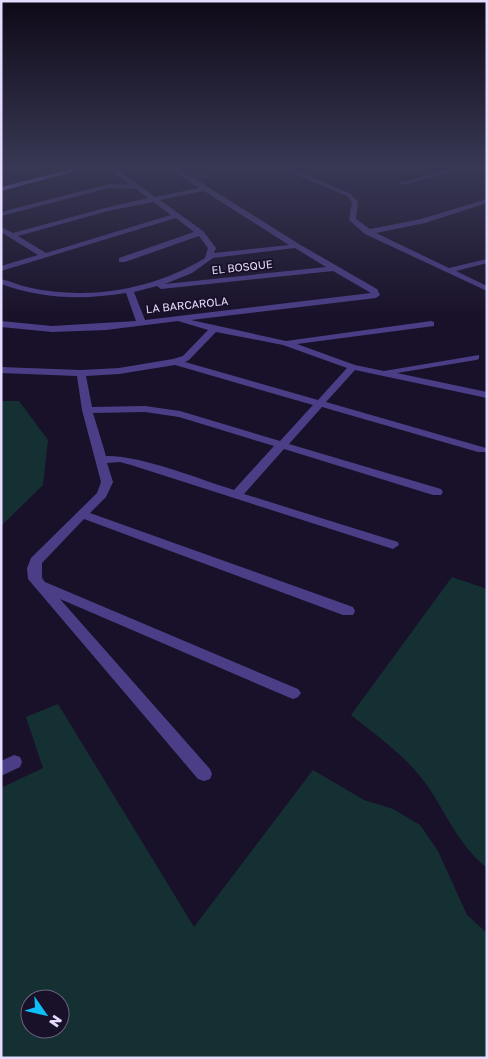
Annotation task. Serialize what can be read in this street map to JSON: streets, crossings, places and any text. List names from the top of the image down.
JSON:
{
  "streets": {
    "street": ["EL BOSQUE", "LA BARCAROLA"]
  },
  "crossings": [
    ["EL BOSQUE", "LA BARCAROLA"]
  ],
  "north": "bottom right"
}
